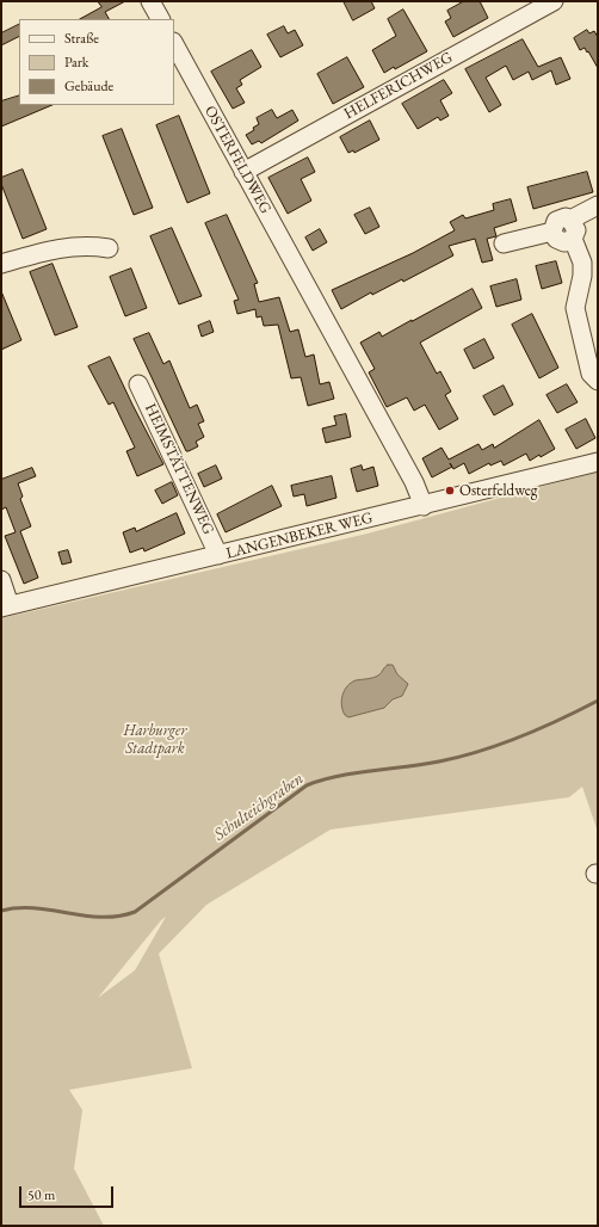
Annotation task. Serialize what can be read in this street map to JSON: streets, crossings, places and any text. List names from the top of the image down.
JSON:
{
  "streets": {
    "street": [
      "HELFERICHWEG",
      "OSTERFELDWEG",
      "HEIMSTÄTTENWEG",
      "LANGENBEKER WEG"
    ]
  },
  "crossings": [
    ["HELFERICHWEG", "OSTERFELDWEG"],
    ["OSTERFELDWEG", "LANGENBEKER WEG"],
    ["HEIMSTÄTTENWEG", "LANGENBEKER WEG"]
  ],
  "water": ["Schulteichgraben"],
  "parks": ["Harburger Stadtpark"],
  "places": ["Osterfeldweg"],
  "legend": ["Straße", "Park", "Gebäude"],
  "scale_bar": "50 m"
}
